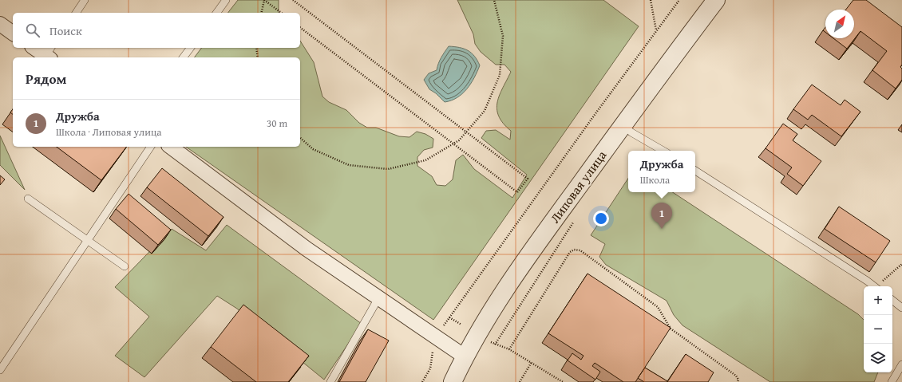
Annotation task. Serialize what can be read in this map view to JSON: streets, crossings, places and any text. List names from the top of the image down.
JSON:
{
  "streets": {
    "street": ["Липовая улица"]
  },
  "north": "top right",
  "page": {
    "search": "Поиск",
    "heading": "Рядом",
    "list": [
      {
        "mark": "1",
        "name": "Дружба",
        "note": "Школа · Липовая улица",
        "value": "30 m"
      }
    ],
    "popup": ["Дружба", "Школа"],
    "pins": "1",
    "map_buttons": ["+", "−"]
  }
}
